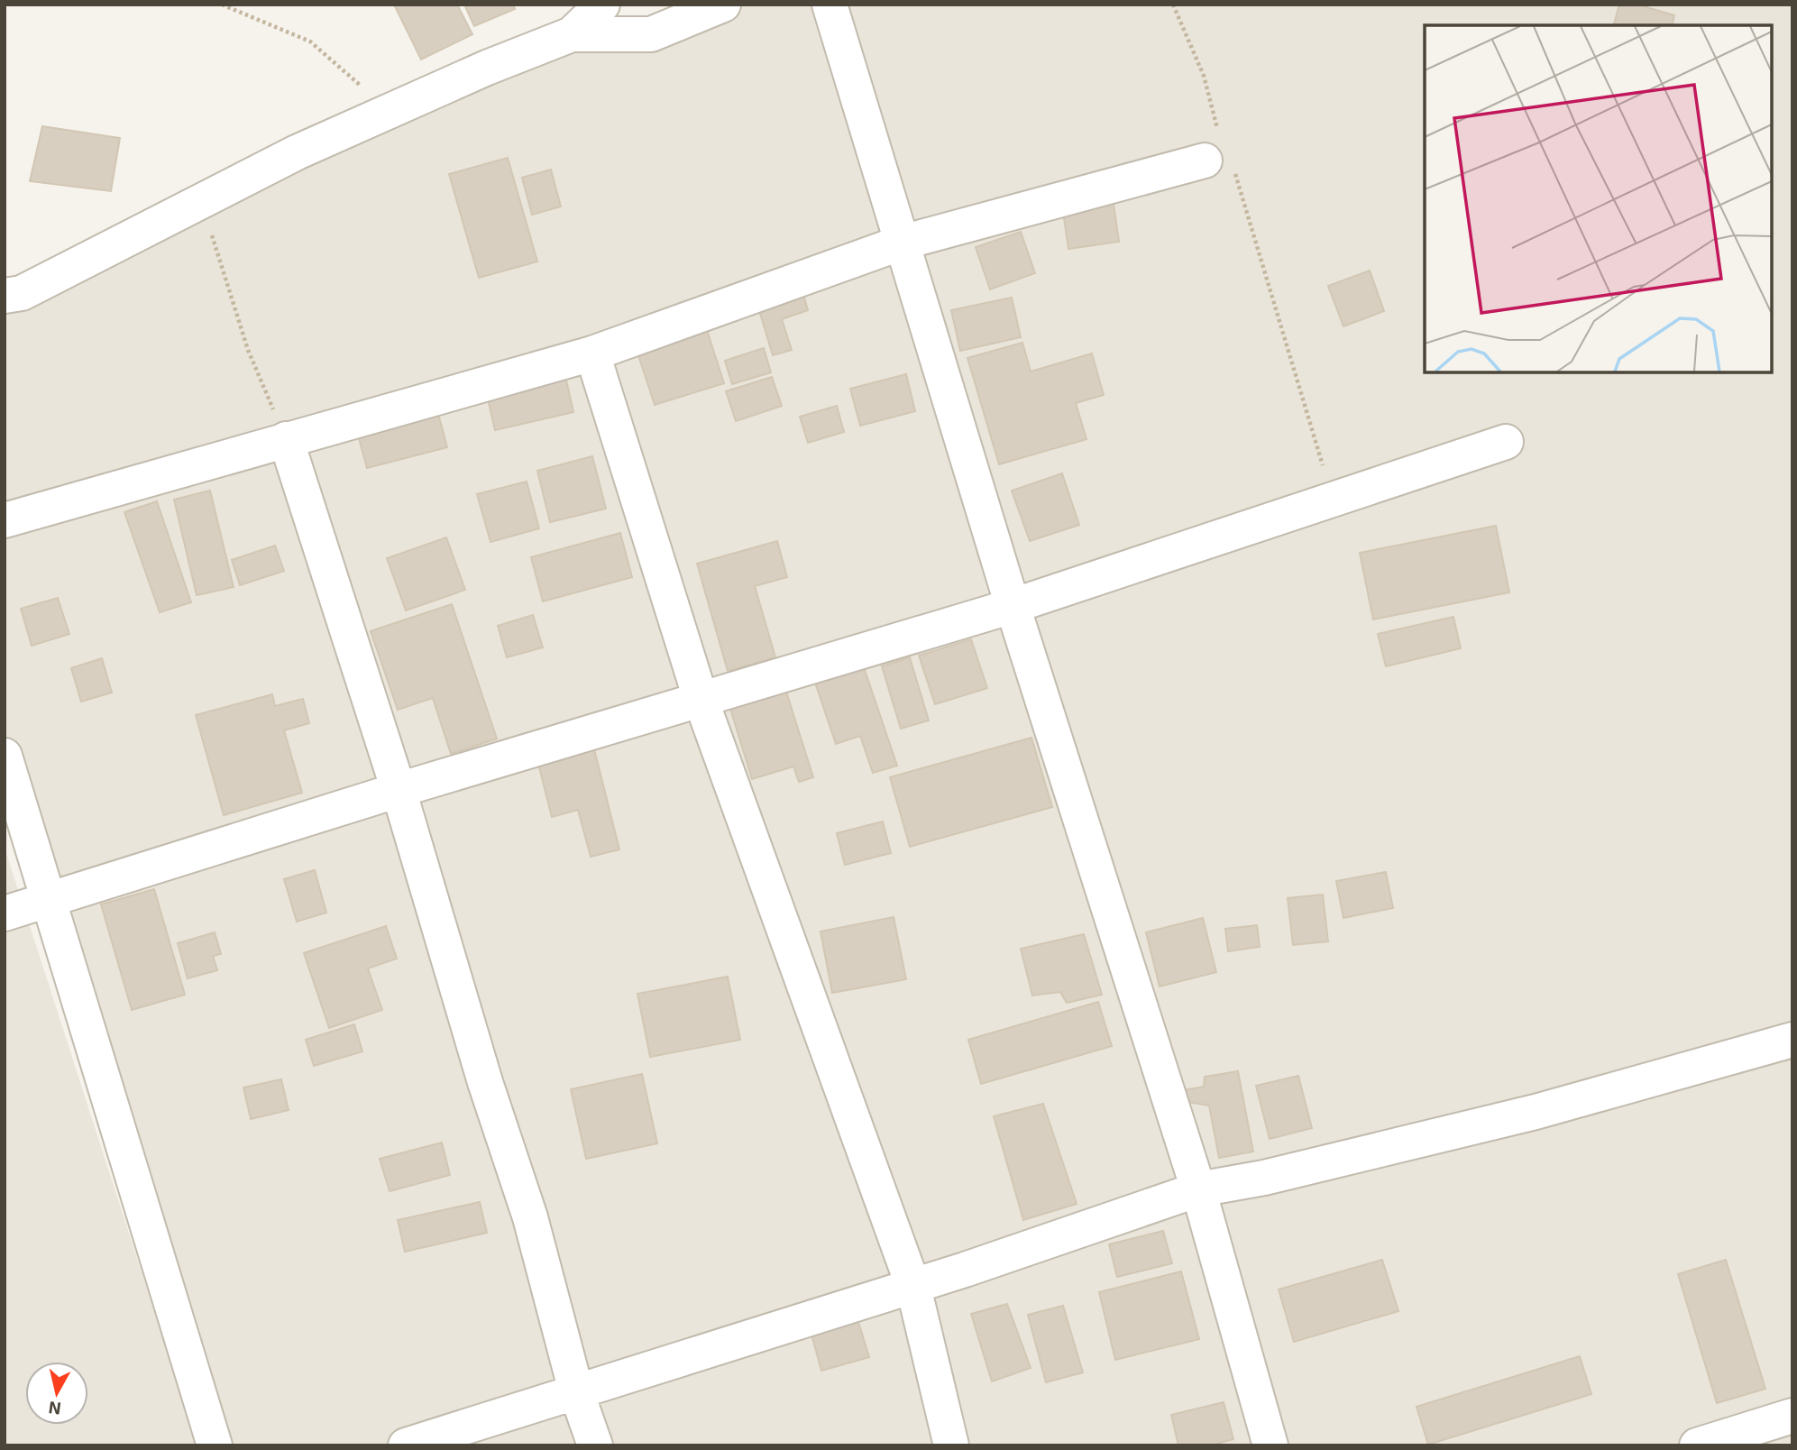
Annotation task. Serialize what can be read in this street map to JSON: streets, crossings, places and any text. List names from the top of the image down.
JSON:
{
  "north": "bottom"
}
